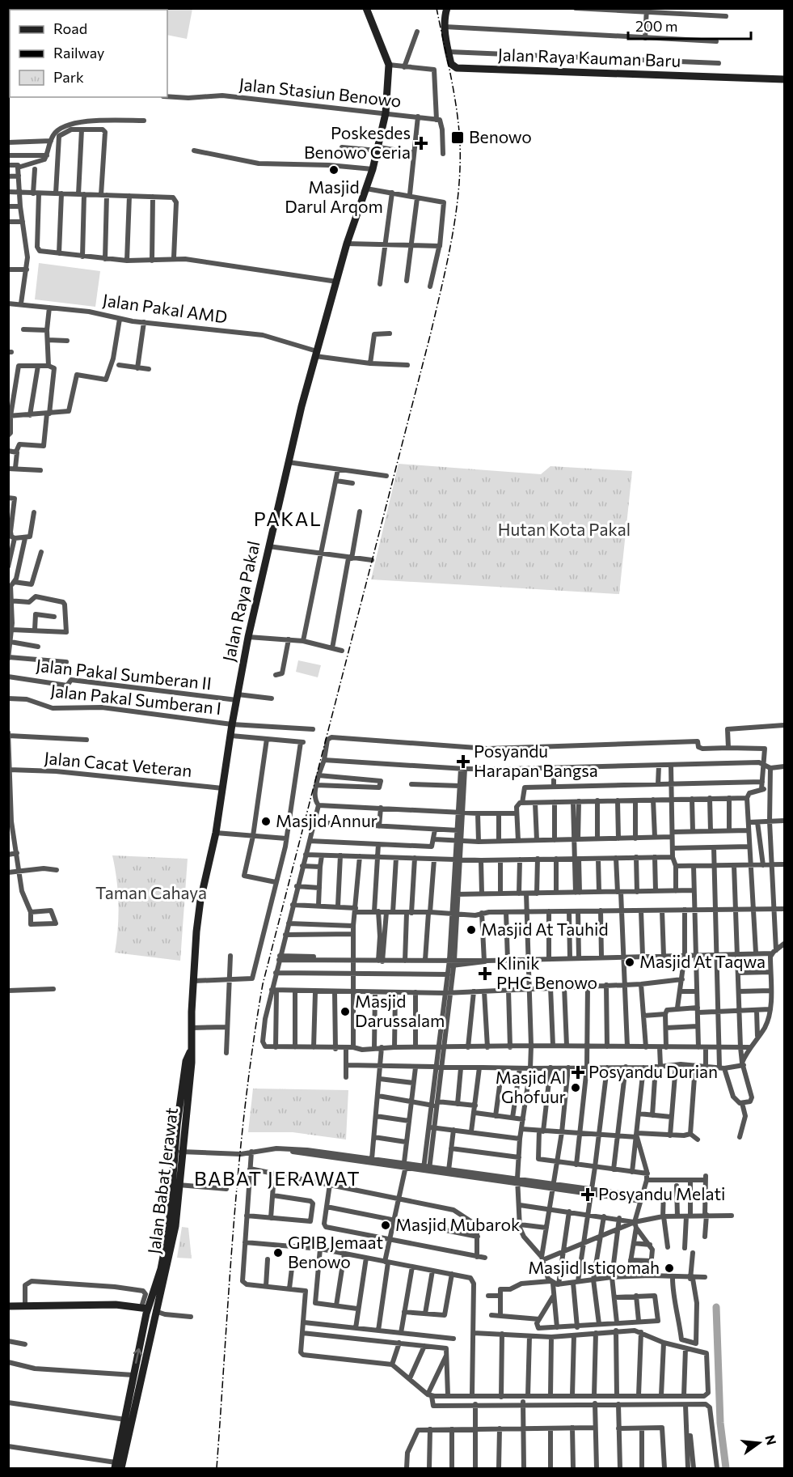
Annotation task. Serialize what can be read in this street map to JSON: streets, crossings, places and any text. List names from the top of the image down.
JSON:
{
  "streets": {
    "main road": ["Jalan Raya Kauman Baru", "Jalan Raya Pakal", "Jalan Babat Jerawat"],
    "street": [
      "Jalan Stasiun Benowo",
      "Jalan Pakal AMD",
      "Jalan Pakal Sumberan II",
      "Jalan Pakal Sumberan I",
      "Jalan Cacat Veteran"
    ]
  },
  "crossings": [
    ["Jalan Stasiun Benowo", "Jalan Raya Pakal"],
    ["Jalan Pakal AMD", "Jalan Raya Pakal"],
    ["Jalan Raya Pakal", "Jalan Pakal Sumberan II"],
    ["Jalan Raya Pakal", "Jalan Pakal Sumberan I"],
    ["Jalan Raya Pakal", "Jalan Cacat Veteran"],
    ["Jalan Raya Pakal", "Jalan Babat Jerawat"]
  ],
  "districts": ["PAKAL", "BABAT JERAWAT"],
  "parks": ["Hutan Kota Pakal", "Taman Cahaya"],
  "places": {
    "transit": ["Benowo"],
    "health": [
      "Poskesdes Benowo Ceria",
      "Posyandu Harapan Bangsa",
      "Klinik PHC Benowo",
      "Posyandu Durian",
      "Posyandu Melati"
    ],
    "other": [
      "Masjid Darul Arqom",
      "Masjid Annur",
      "Masjid At Tauhid",
      "Masjid At Taqwa",
      "Masjid Darussalam",
      "Masjid Al Ghofuur",
      "Masjid Mubarok",
      "GPIB Jemaat Benowo",
      "Masjid Istiqomah"
    ]
  },
  "legend": ["Road", "Railway", "Park"],
  "scale_bar": "200 m",
  "north": "right"
}
